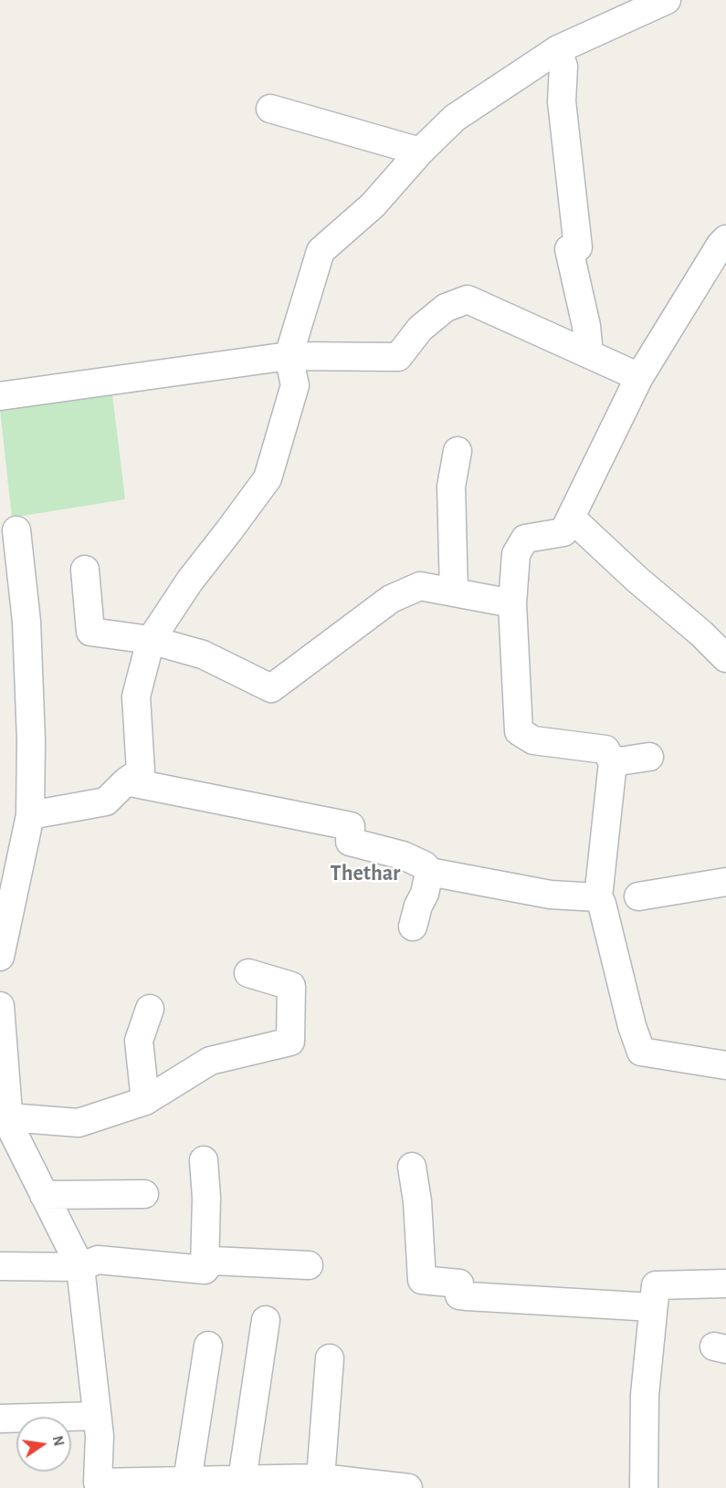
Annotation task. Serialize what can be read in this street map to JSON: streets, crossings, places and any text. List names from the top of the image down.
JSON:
{
  "districts": ["Thethar"],
  "north": "right"
}
